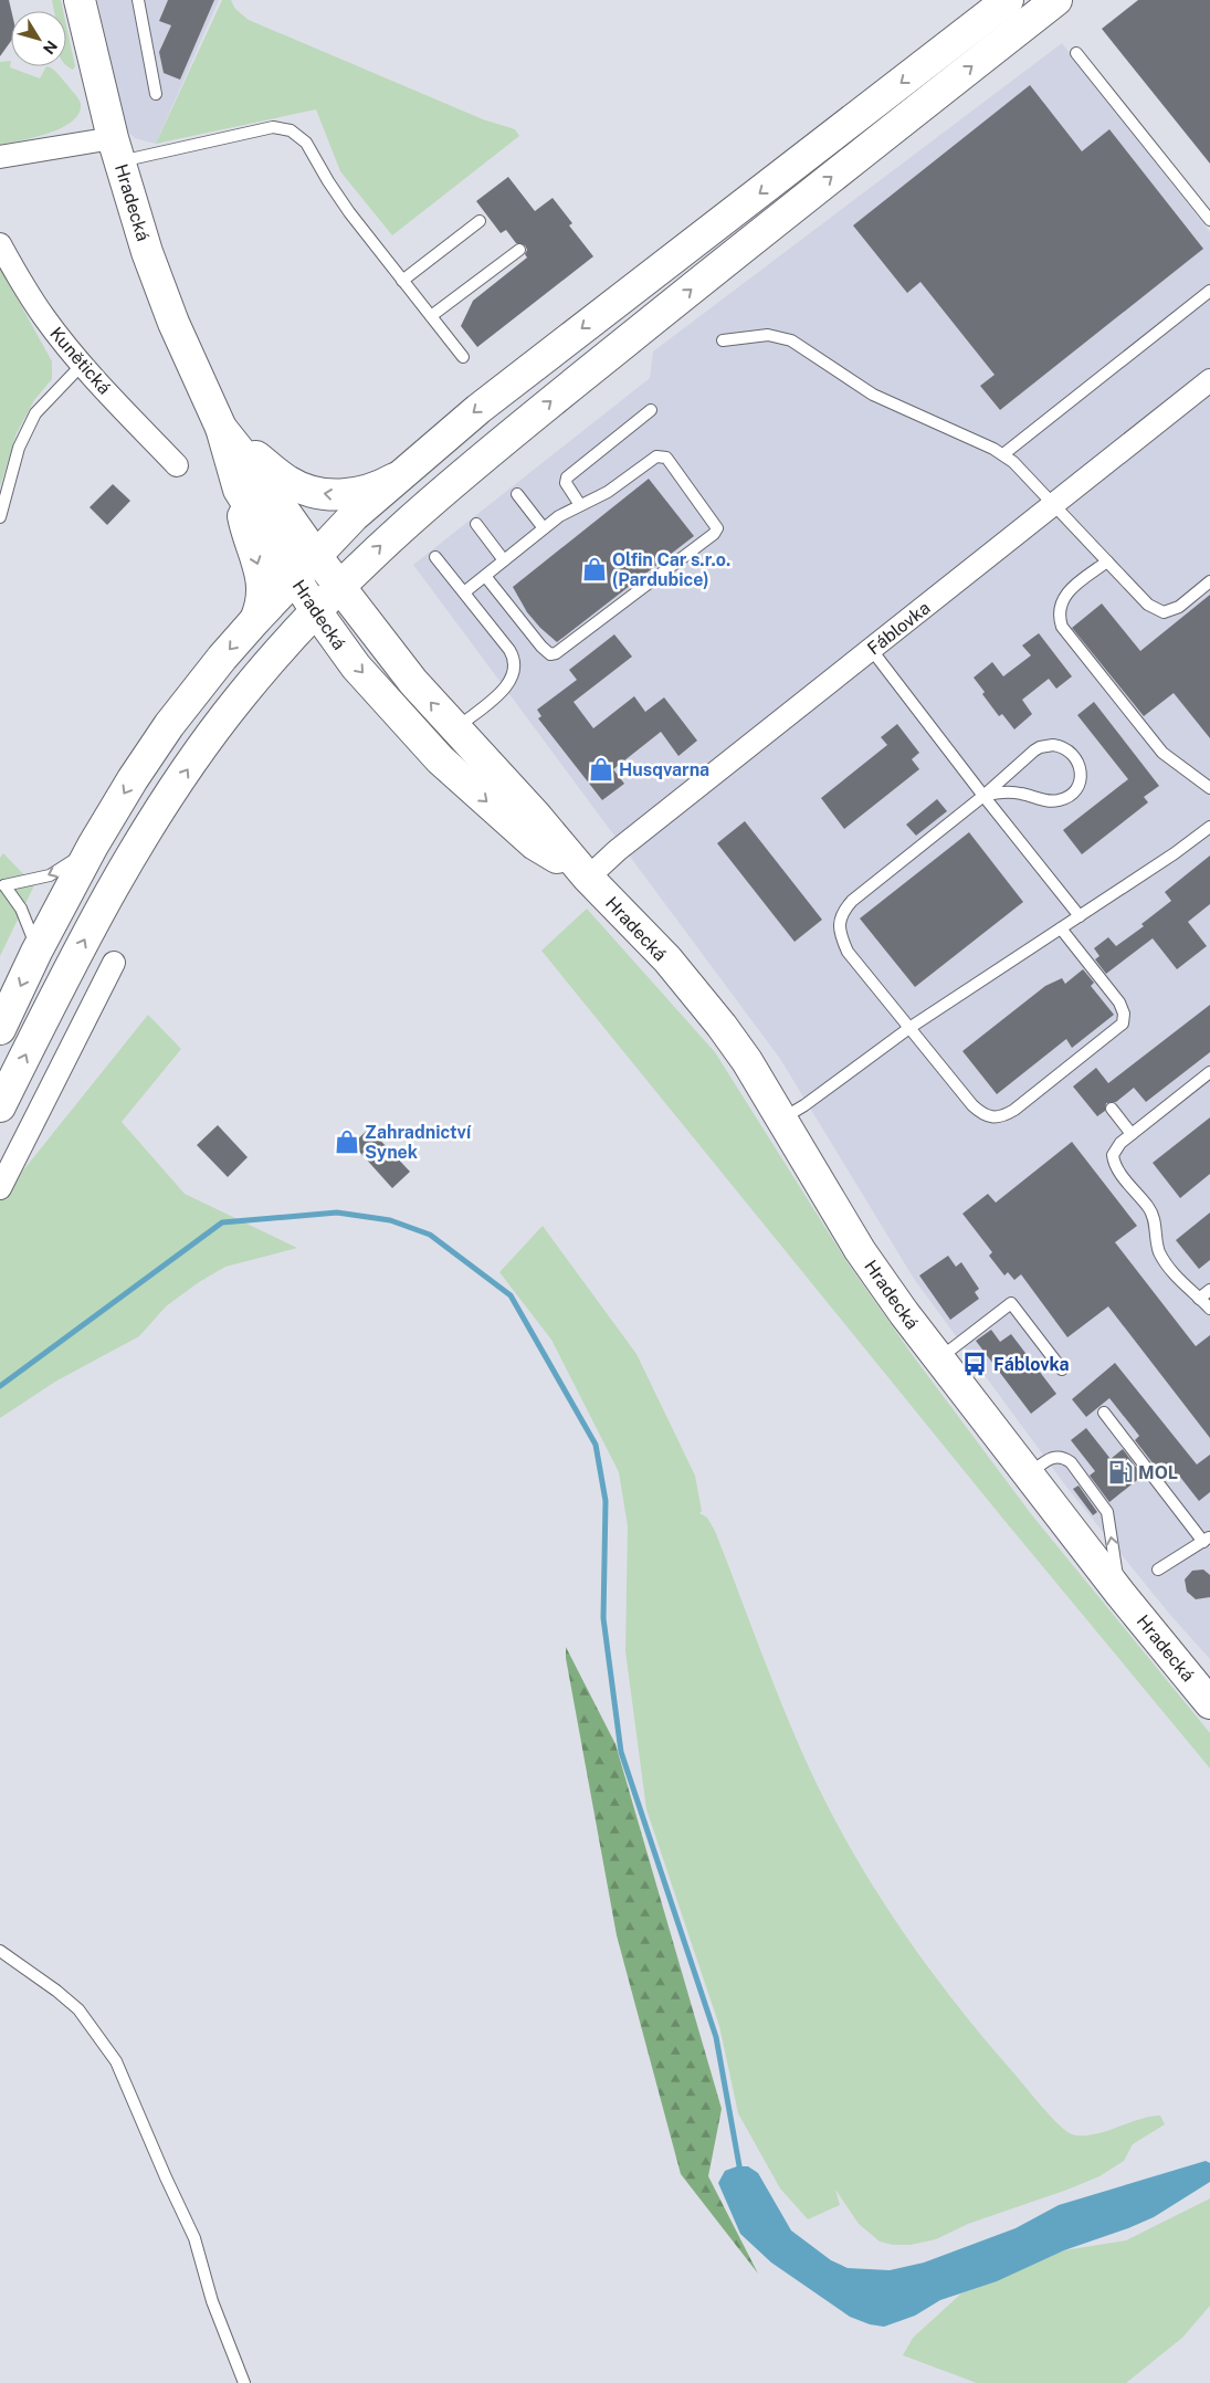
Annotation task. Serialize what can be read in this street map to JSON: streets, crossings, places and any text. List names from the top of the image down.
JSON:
{
  "streets": {
    "main road": ["Hradecká"],
    "street": ["Kunětická", "Fáblovka"]
  },
  "crossings": [
    ["Hradecká", "Fáblovka"]
  ],
  "places": {
    "shop": ["Olfin Car s.r.o. (Pardubice)", "Husqvarna", "Zahradnictví Synek"],
    "bus stop": ["Fáblovka"],
    "fuel station": ["MOL"]
  },
  "north": "bottom right"
}
